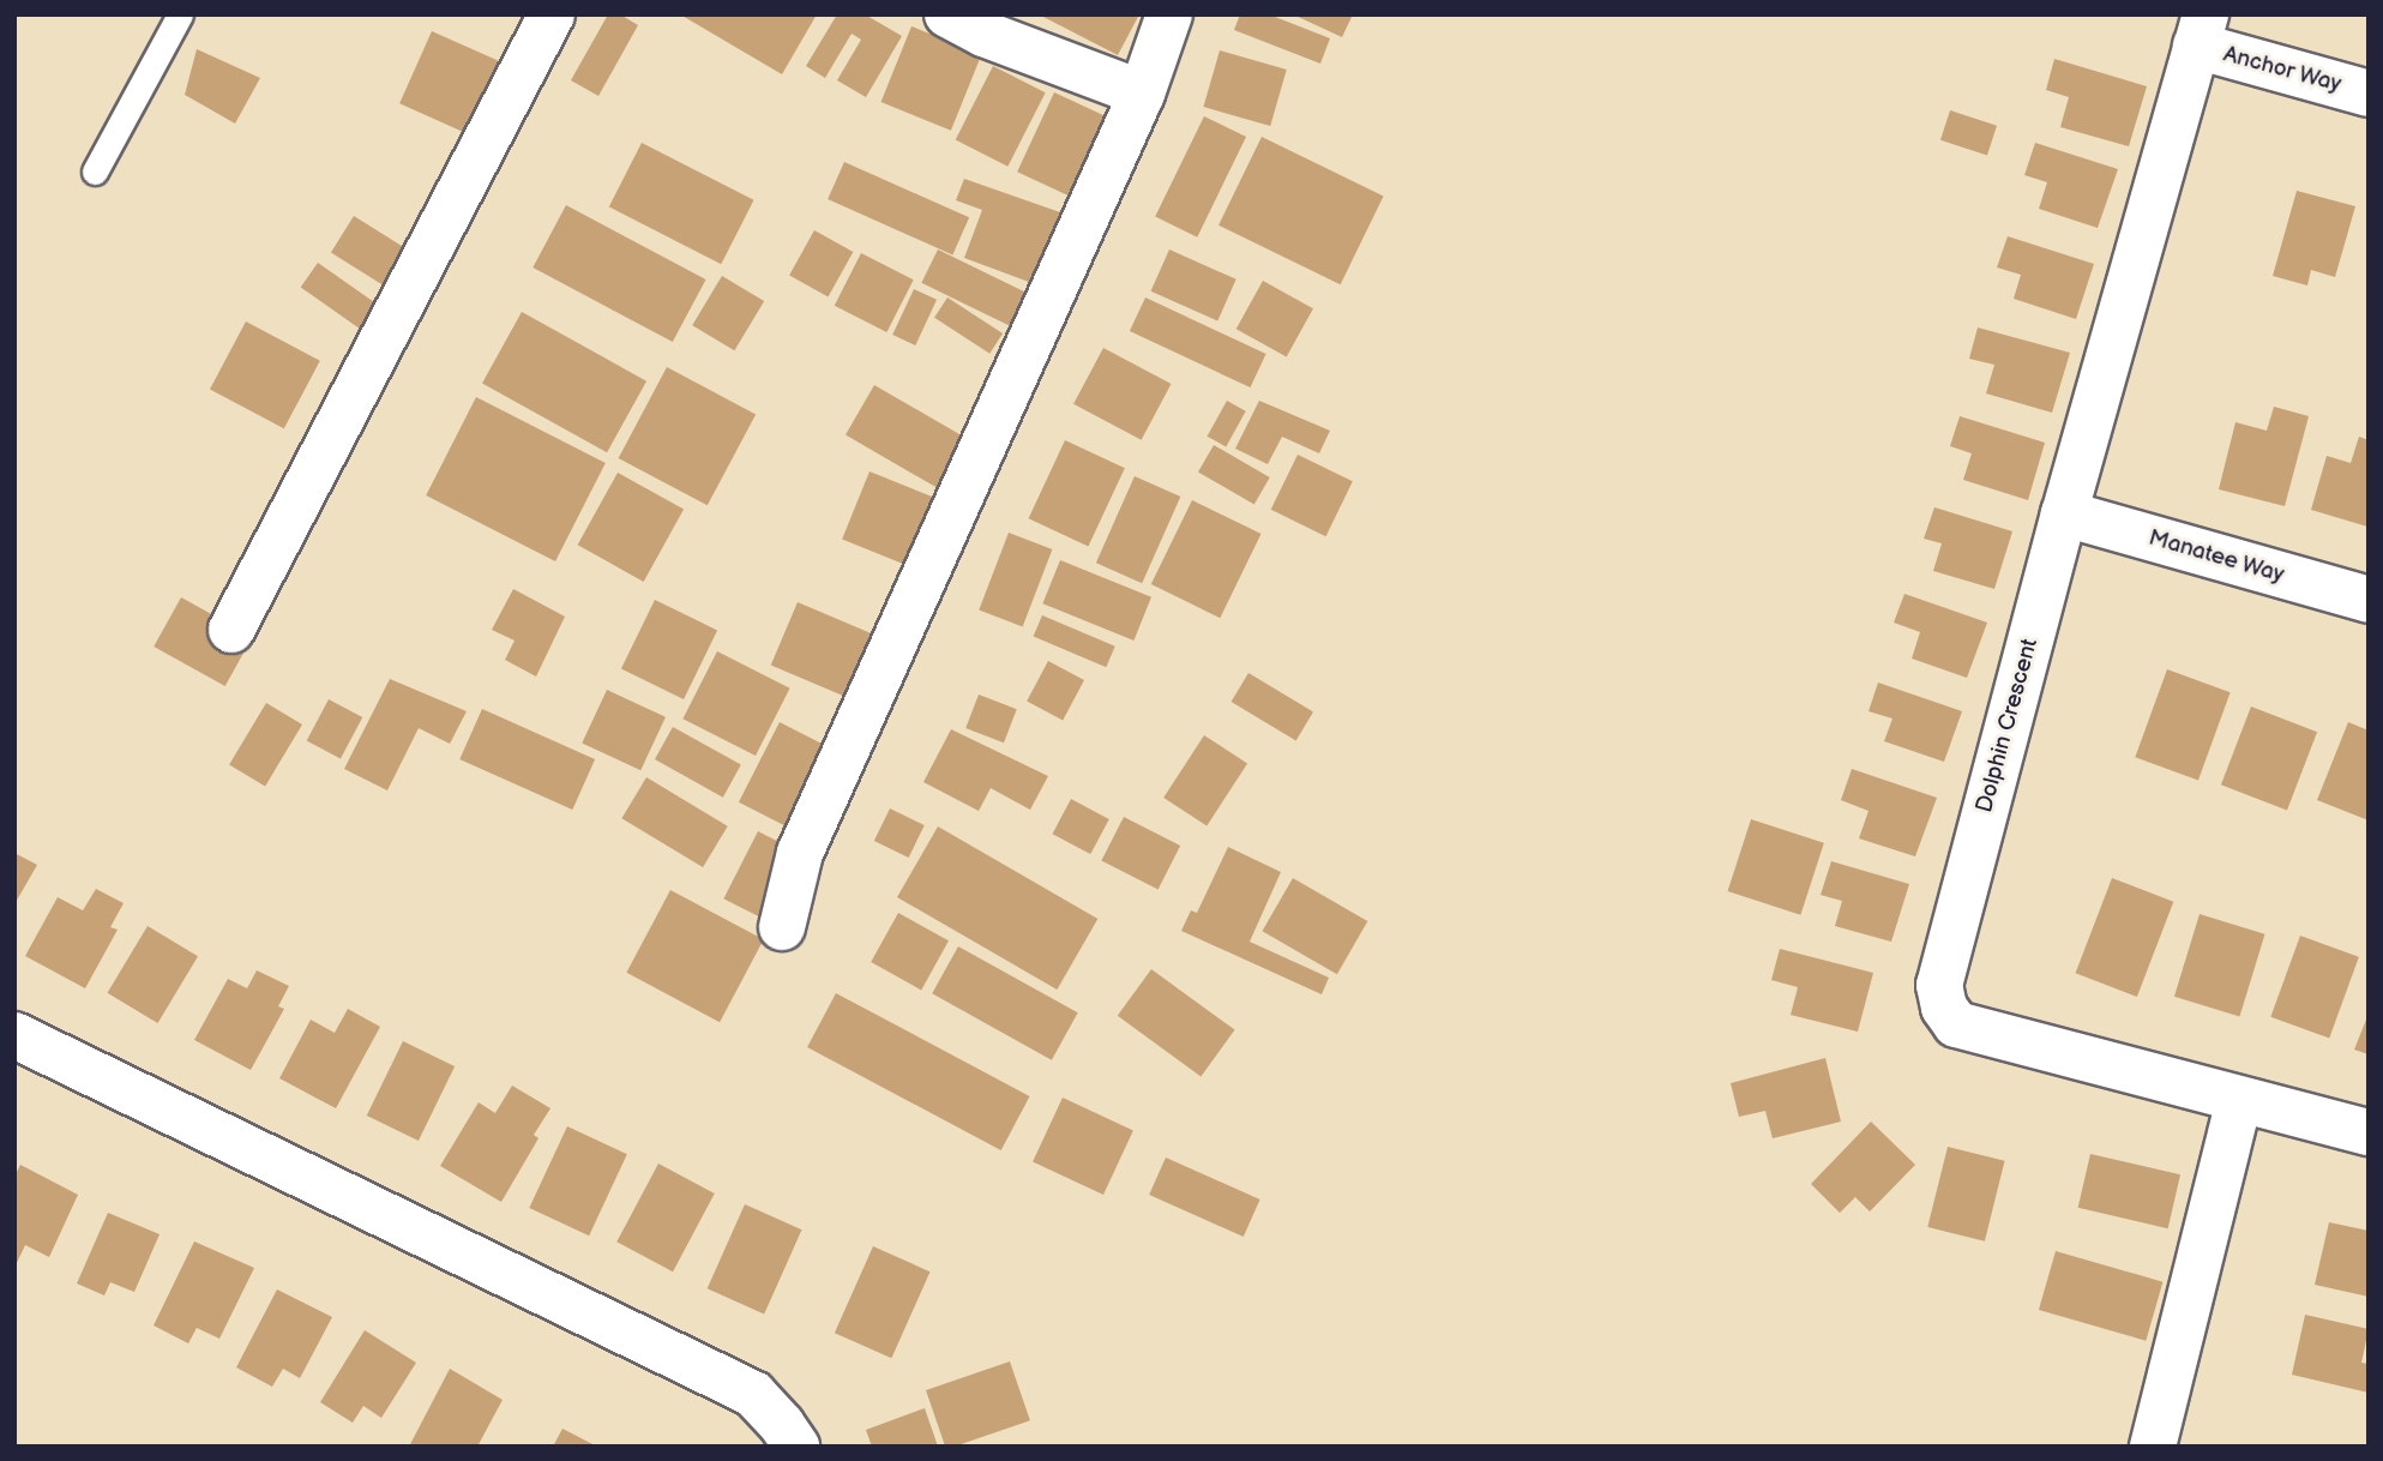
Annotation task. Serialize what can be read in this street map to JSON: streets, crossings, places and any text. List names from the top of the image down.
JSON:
{
  "streets": {
    "street": ["Anchor Way", "Manatee Way", "Dolphin Crescent"]
  },
  "crossings": [
    ["Anchor Way", "Dolphin Crescent"],
    ["Manatee Way", "Dolphin Crescent"]
  ]
}
